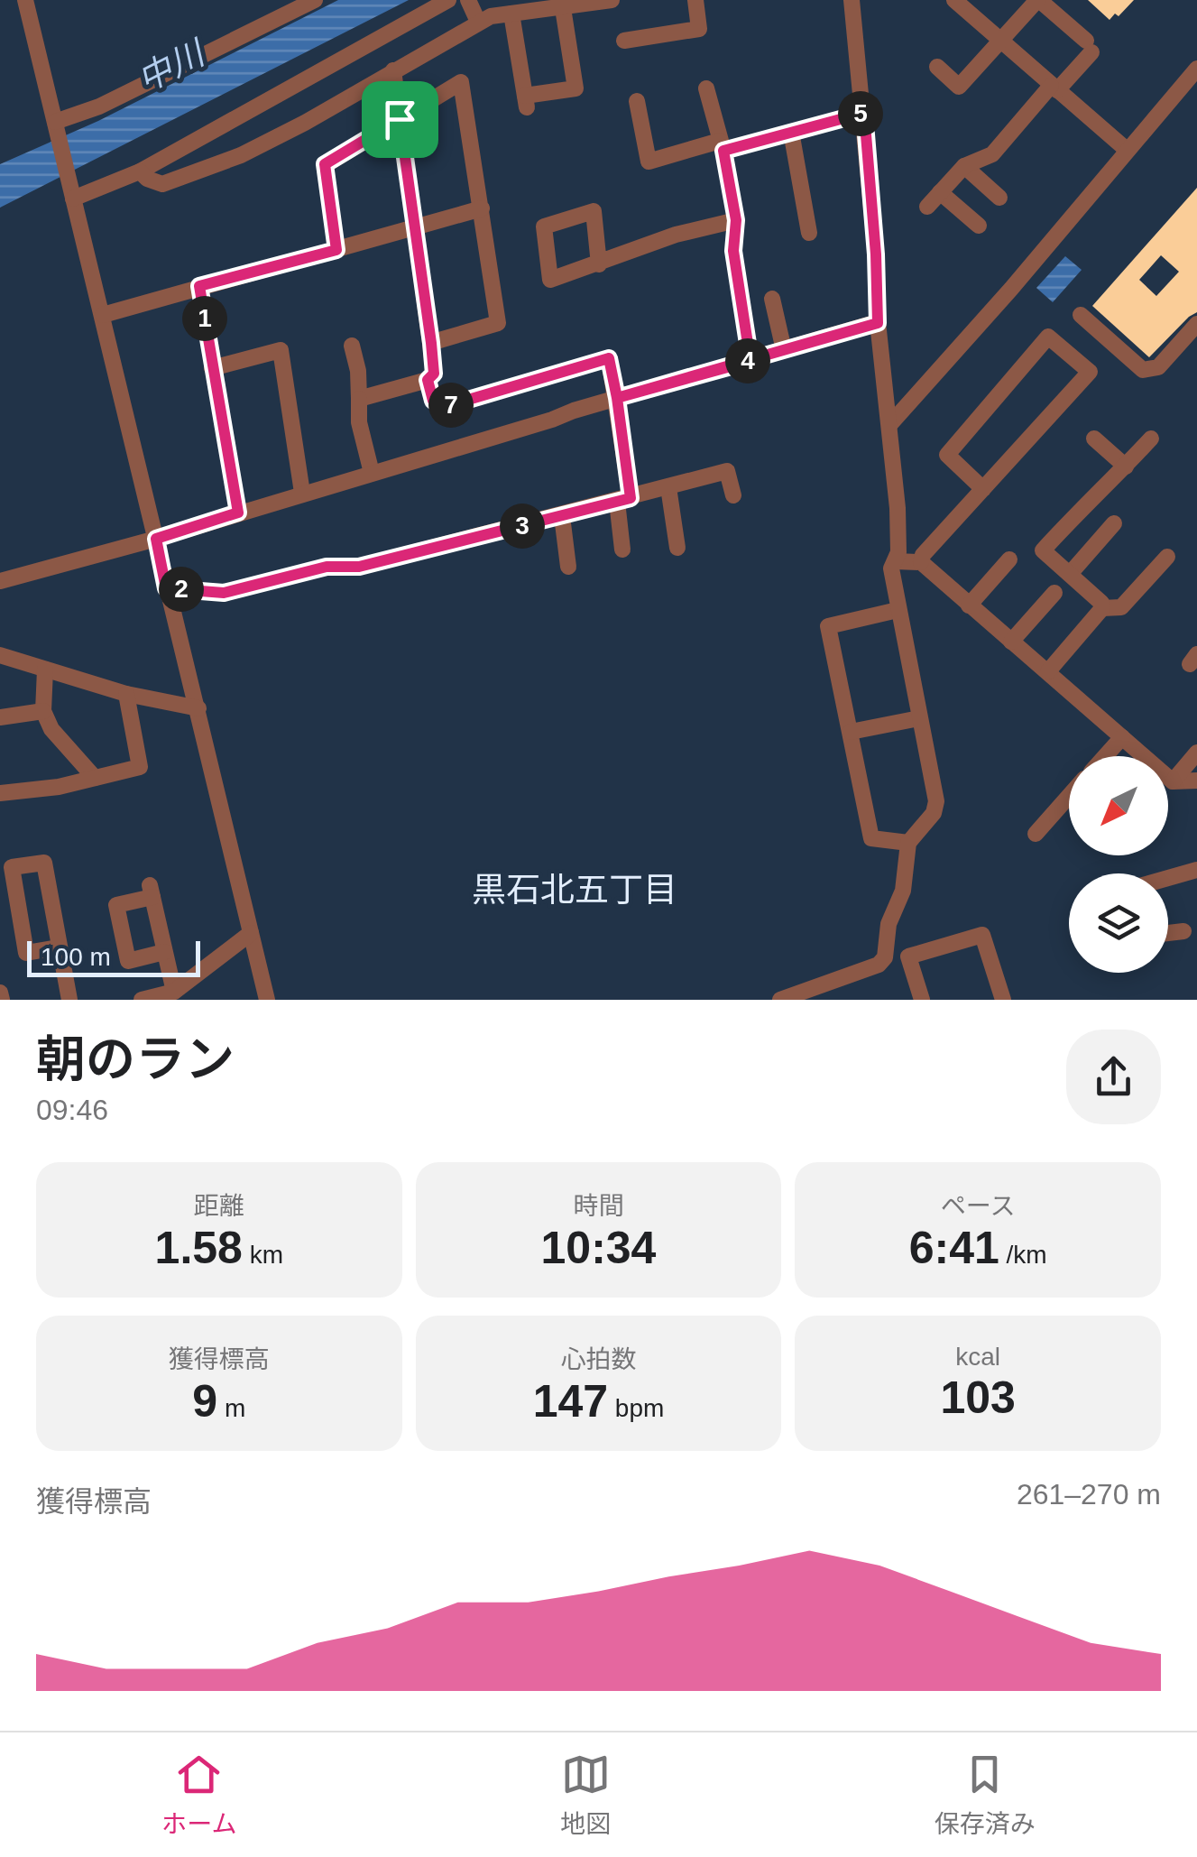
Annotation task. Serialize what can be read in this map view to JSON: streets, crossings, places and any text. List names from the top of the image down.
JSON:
{
  "districts": ["黒石北五丁目"],
  "water": ["中川"],
  "scale_bar": "100 m",
  "north": "bottom left",
  "page": {
    "pins": [
      "5",
      "1",
      "4",
      "7",
      "3",
      "2"
    ],
    "scale": "100 m",
    "heading": ["朝のラン", "09:46"],
    "stats": [
      ["距離", "1.58 km"],
      ["時間", "10:34"],
      ["ペース", "6:41 /km"],
      ["獲得標高", "9 m"],
      ["心拍数", "147 bpm"],
      ["kcal", "103"]
    ],
    "chart": ["獲得標高", "261–270 m"],
    "tabs": ["ホーム", "地図", "保存済み"]
  }
}
